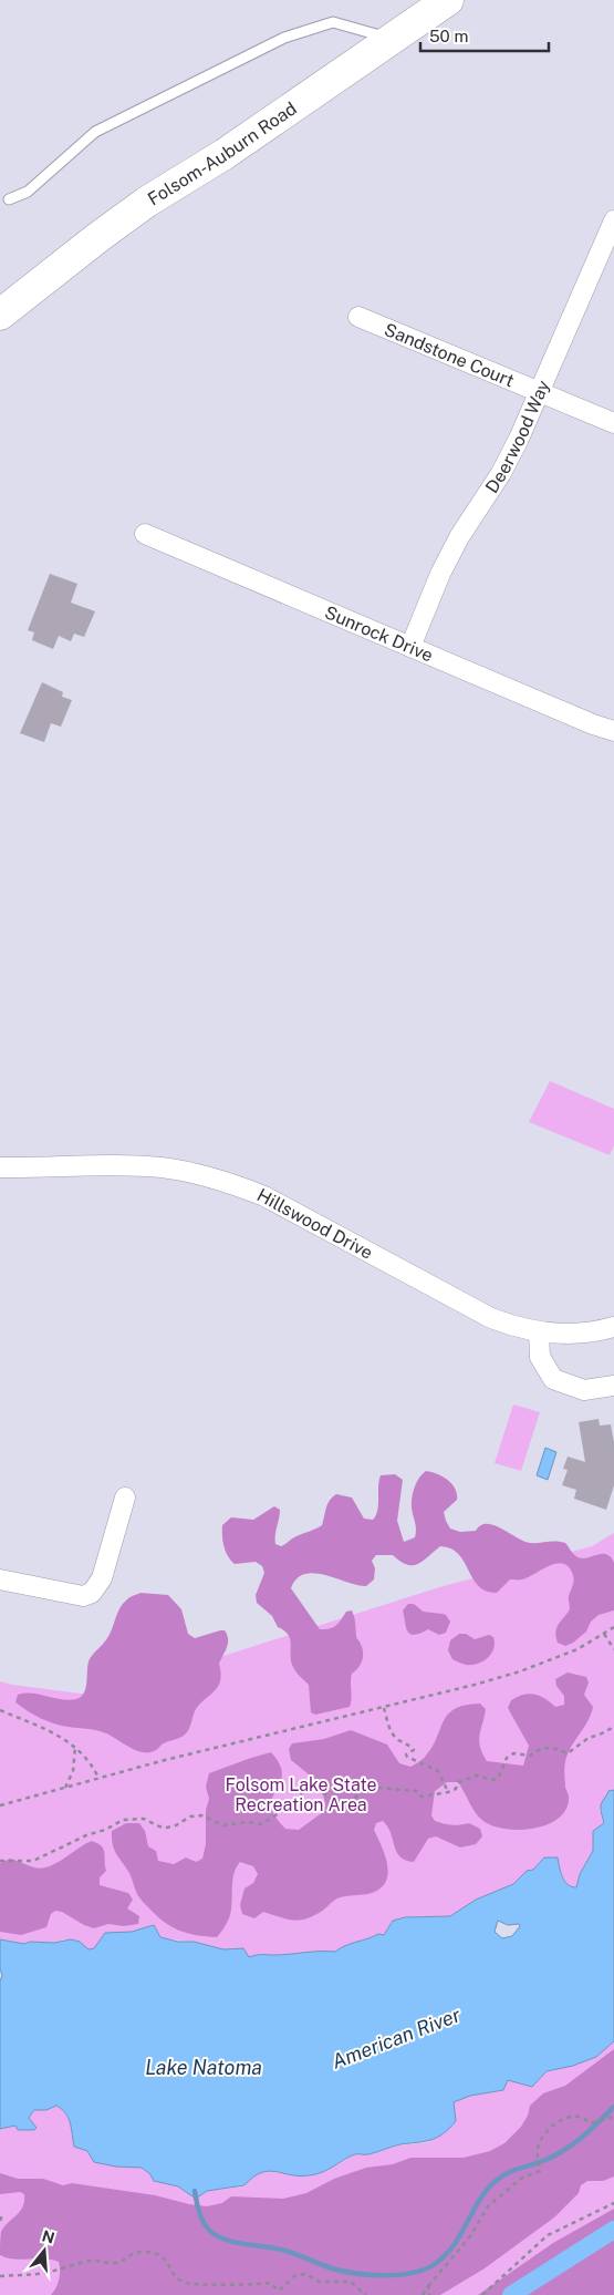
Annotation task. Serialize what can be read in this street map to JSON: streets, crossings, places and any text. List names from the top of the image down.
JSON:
{
  "streets": {
    "main road": ["Folsom-Auburn Road"],
    "street": [
      "Sandstone Court",
      "Deerwood Way",
      "Sunrock Drive",
      "Hillswood Drive"
    ]
  },
  "crossings": [
    ["Sandstone Court", "Deerwood Way"],
    ["Deerwood Way", "Sunrock Drive"]
  ],
  "water": ["American River", "Lake Natoma"],
  "parks": ["Folsom Lake State Recreation Area"],
  "scale_bar": "50 m",
  "north": "top"
}
